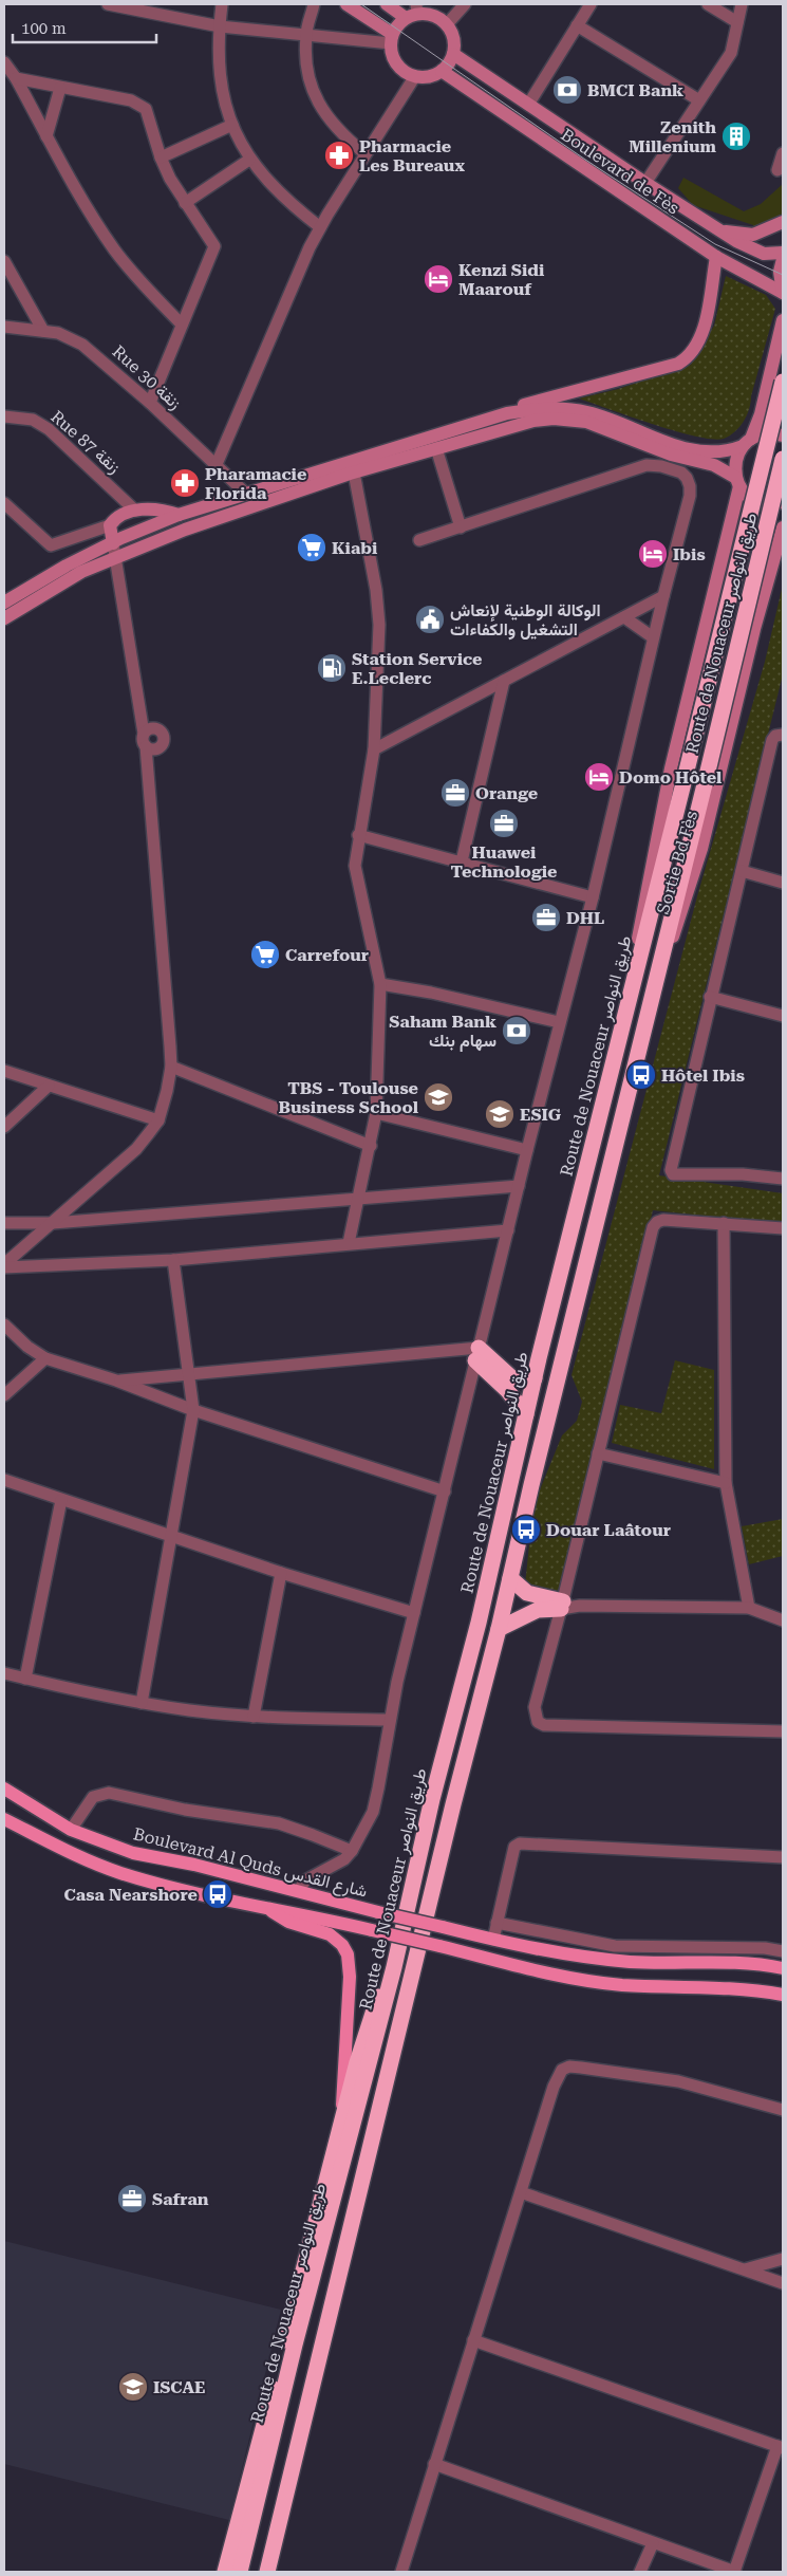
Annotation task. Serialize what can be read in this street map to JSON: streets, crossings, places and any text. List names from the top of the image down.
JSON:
{
  "streets": {
    "highway": ["Route de Nouaceur طريق النواصر"],
    "main road": ["Boulevard de Fès", "Sortie Bd Fès", "Boulevard Al Quds شارع القدس"],
    "street": ["Rue 30 زنقة", "Rue 87 زنقة"]
  },
  "crossings": [
    ["Route de Nouaceur طريق النواصر", "Sortie Bd Fès"]
  ],
  "places": {
    "bank": ["BMCI Bank", "Saham Bank سهام بنك"],
    "building": ["Zenith Millenium"],
    "pharmacy": ["Pharmacie Les Bureaux", "Pharamacie Florida"],
    "hotel": ["Kenzi Sidi Maarouf", "Ibis", "Domo Hôtel"],
    "supermarket": ["Kiabi", "Carrefour"],
    "public building": ["الوكالة الوطنية لإنعاش التشغيل والكفاءات"],
    "fuel station": ["Station Service E.Leclerc"],
    "office": [
      "Orange",
      "Huawei Technologie",
      "DHL",
      "Safran"
    ],
    "bus stop": ["Hôtel Ibis", "Douar Laâtour", "Casa Nearshore"],
    "school or university": ["TBS - Toulouse Business School", "ESIG", "ISCAE"]
  },
  "scale_bar": "100 m"
}
